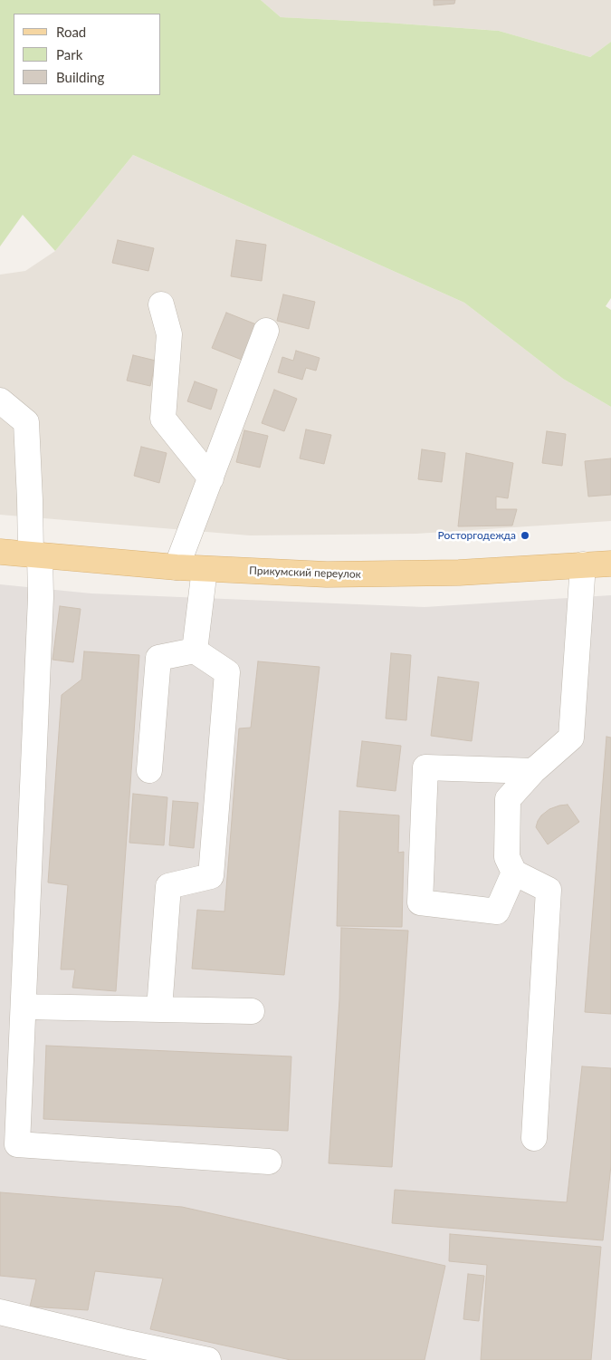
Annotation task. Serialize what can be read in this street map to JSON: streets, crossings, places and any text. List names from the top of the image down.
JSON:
{
  "streets": {
    "main road": ["Прикумский переулок"]
  },
  "places": ["Росторгодежда"],
  "legend": ["Road", "Park", "Building"]
}
